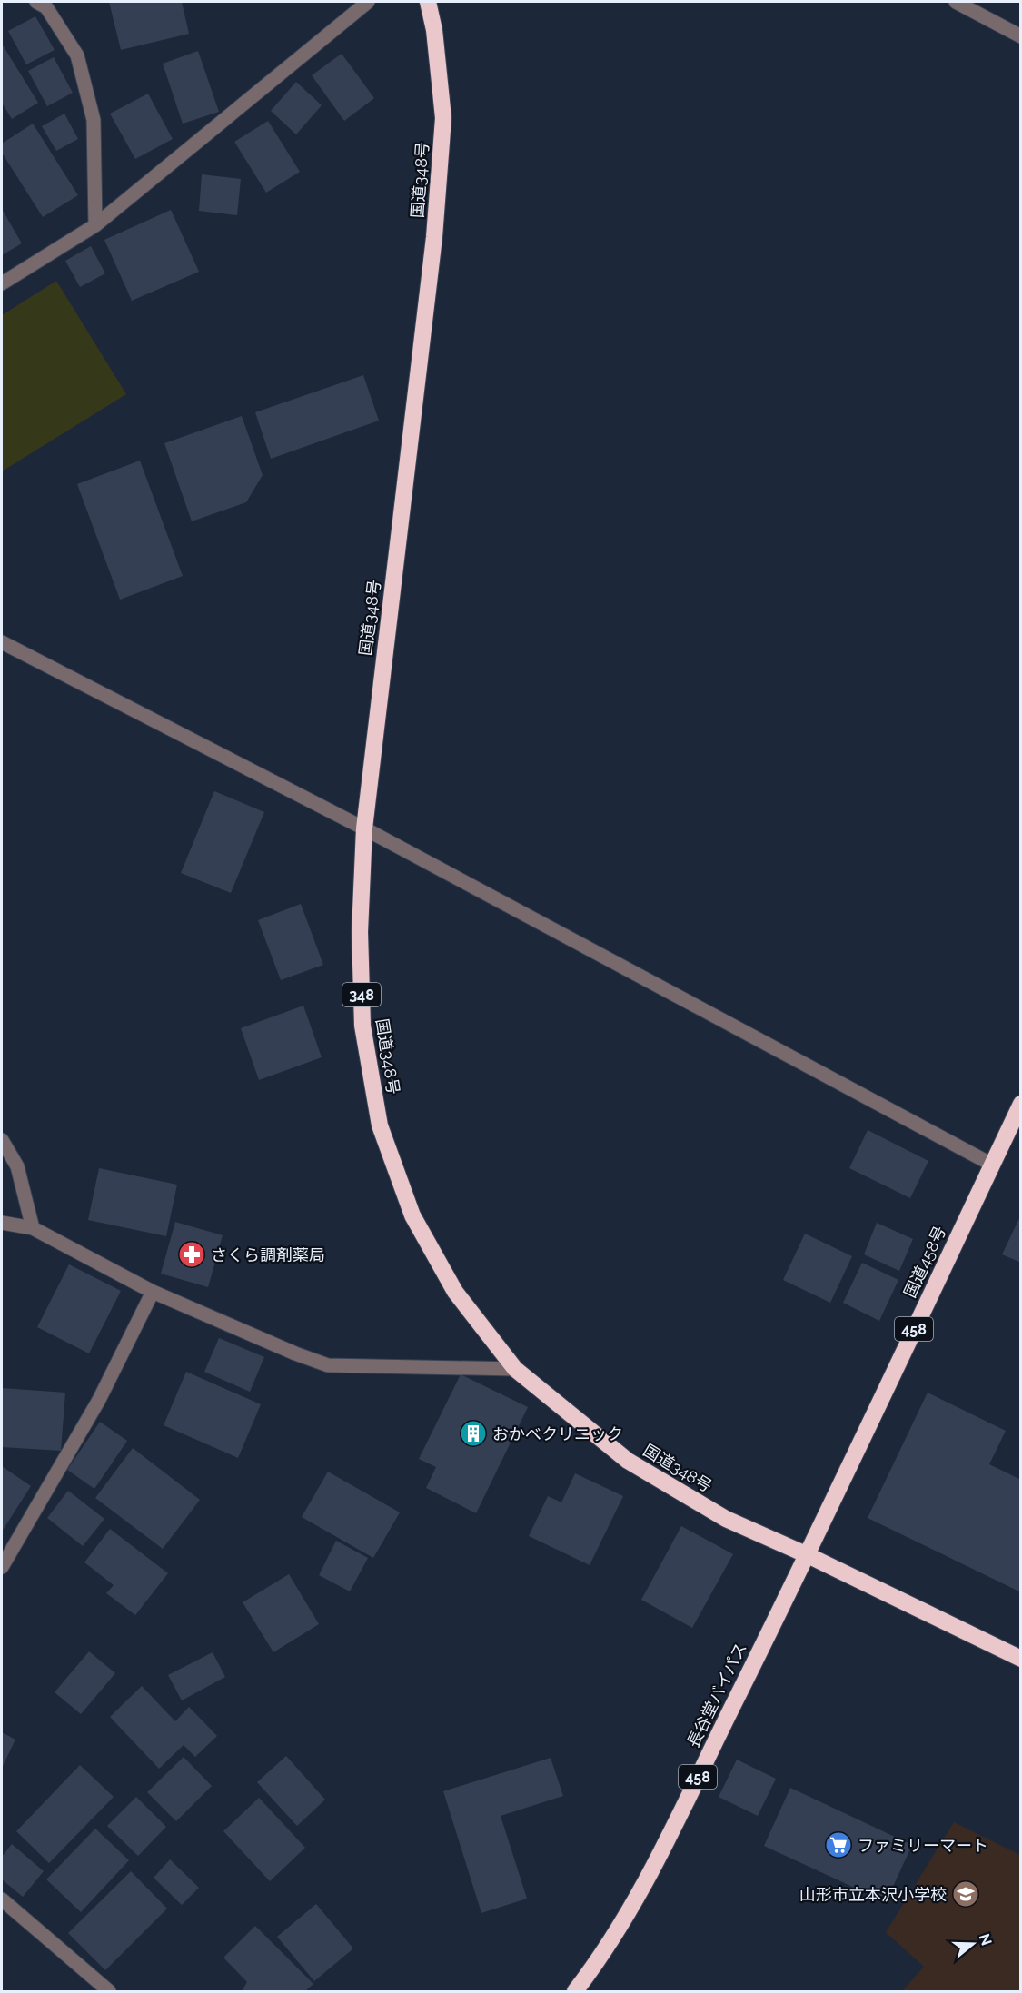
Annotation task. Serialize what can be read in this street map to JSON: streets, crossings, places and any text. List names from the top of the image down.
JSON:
{
  "streets": {
    "highway": [
      "国道348号",
      "348",
      "国道458号",
      "458",
      "長谷堂バイパス"
    ]
  },
  "crossings": [
    ["国道348号", "国道458号"],
    ["国道348号", "長谷堂バイパス"],
    ["国道458号", "長谷堂バイパス"]
  ],
  "places": {
    "pharmacy": ["さくら調剤薬局"],
    "building": ["おかべクリニック"],
    "supermarket": ["ファミリーマート"],
    "school or university": ["山形市立本沢小学校"]
  },
  "north": "right"
}
